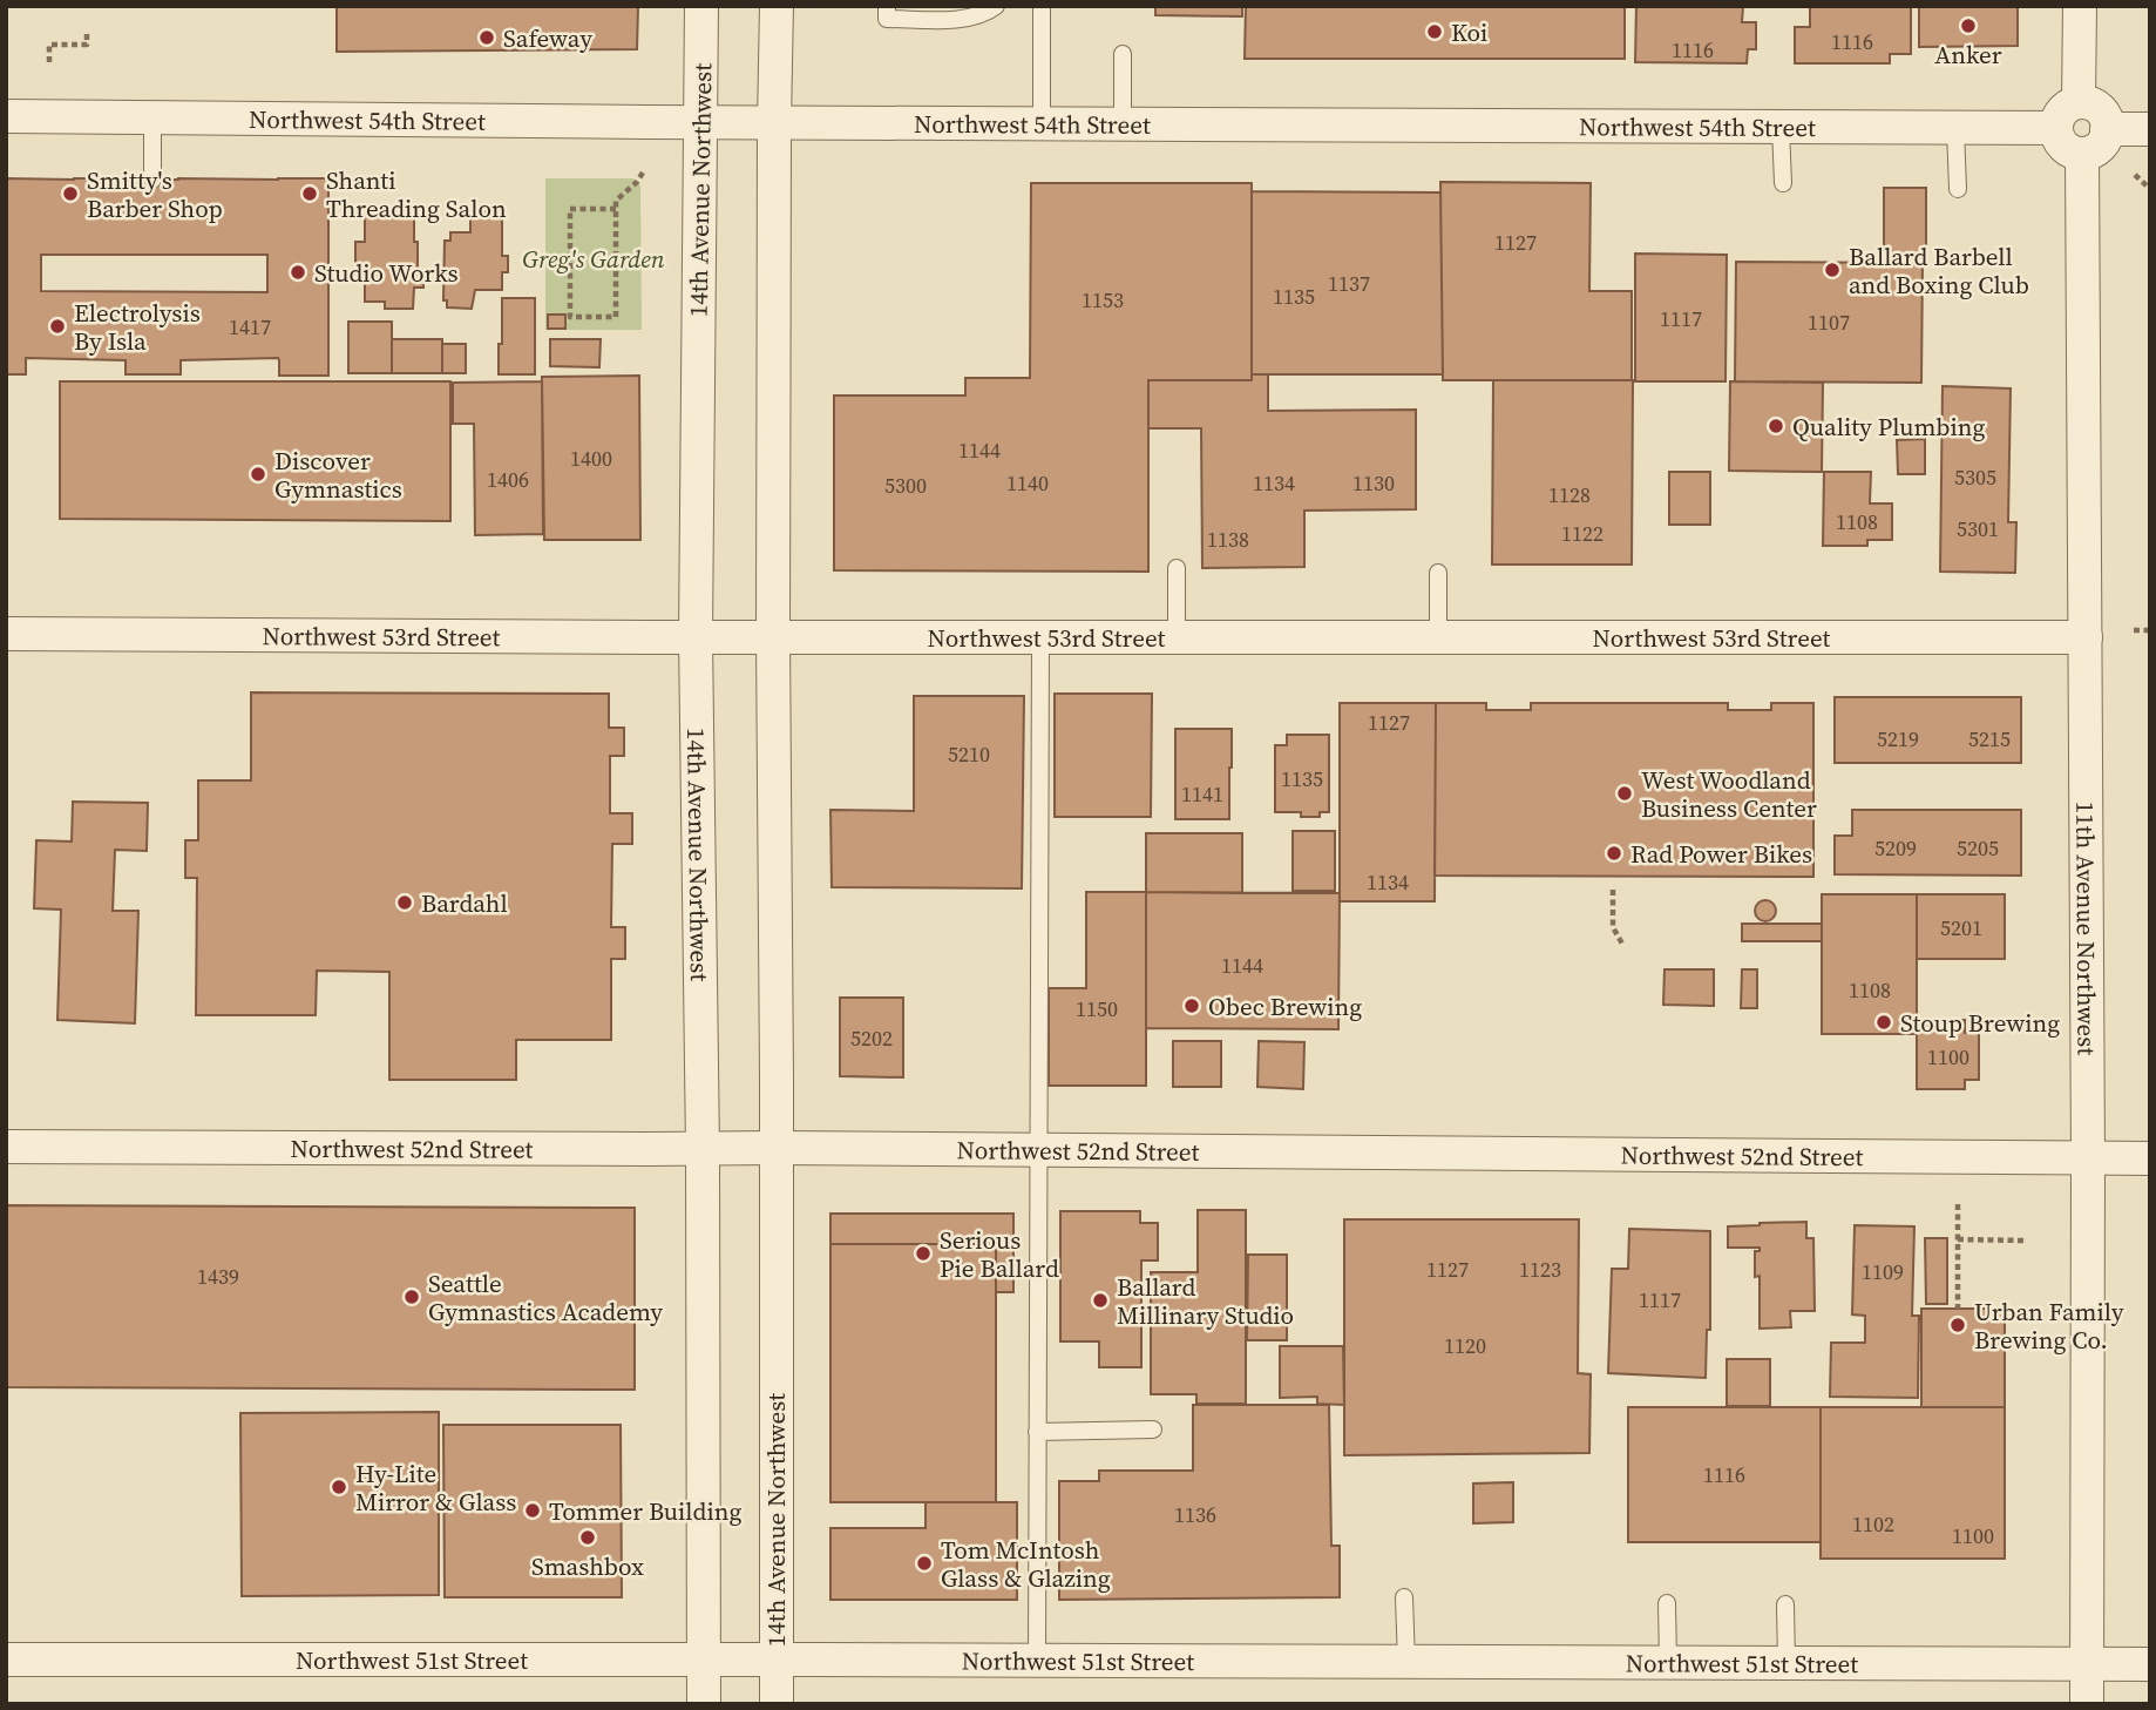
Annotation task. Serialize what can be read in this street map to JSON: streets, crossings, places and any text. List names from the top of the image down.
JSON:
{
  "streets": {
    "street": [
      "Northwest 54th Street",
      "14th Avenue Northwest",
      "Northwest 53rd Street",
      "11th Avenue Northwest",
      "Northwest 52nd Street",
      "Northwest 51st Street"
    ]
  },
  "crossings": [
    ["Northwest 54th Street", "14th Avenue Northwest"],
    ["Northwest 54th Street", "11th Avenue Northwest"],
    ["14th Avenue Northwest", "Northwest 53rd Street"],
    ["14th Avenue Northwest", "Northwest 52nd Street"],
    ["14th Avenue Northwest", "Northwest 51st Street"],
    ["Northwest 53rd Street", "11th Avenue Northwest"],
    ["11th Avenue Northwest", "Northwest 52nd Street"],
    ["11th Avenue Northwest", "Northwest 51st Street"]
  ],
  "parks": ["Greg's Garden"],
  "places": [
    "Anker",
    "Koi",
    "Safeway",
    "Smitty's Barber Shop",
    "Shanti Threading Salon",
    "Ballard Barbell and Boxing Club",
    "Studio Works",
    "Electrolysis By Isla",
    "Quality Plumbing",
    "Discover Gymnastics",
    "West Woodland Business Center",
    "Rad Power Bikes",
    "Bardahl",
    "Obec Brewing",
    "Stoup Brewing",
    "Serious Pie Ballard",
    "Seattle Gymnastics Academy",
    "Ballard Millinary Studio",
    "Urban Family Brewing Co.",
    "Hy-Lite Mirror & Glass",
    "Tommer Building",
    "Smashbox",
    "Tom McIntosh Glass & Glazing"
  ],
  "house_numbers": [
    "1116",
    "1116",
    "1127",
    "1137",
    "1135",
    "1153",
    "1117",
    "1107",
    "1417",
    "1144",
    "1400",
    "5305",
    "1406",
    "1140",
    "1134",
    "1130",
    "5300",
    "1128",
    "1108",
    "5301",
    "1122",
    "1138",
    "1127",
    "5219",
    "5215",
    "5210",
    "1135",
    "1141",
    "5209",
    "5205",
    "1134",
    "5201",
    "1144",
    "1108",
    "1150",
    "5202",
    "1100",
    "1127",
    "1123",
    "1109",
    "1439",
    "1117",
    "1120",
    "1116",
    "1136",
    "1102",
    "1100"
  ]
}
